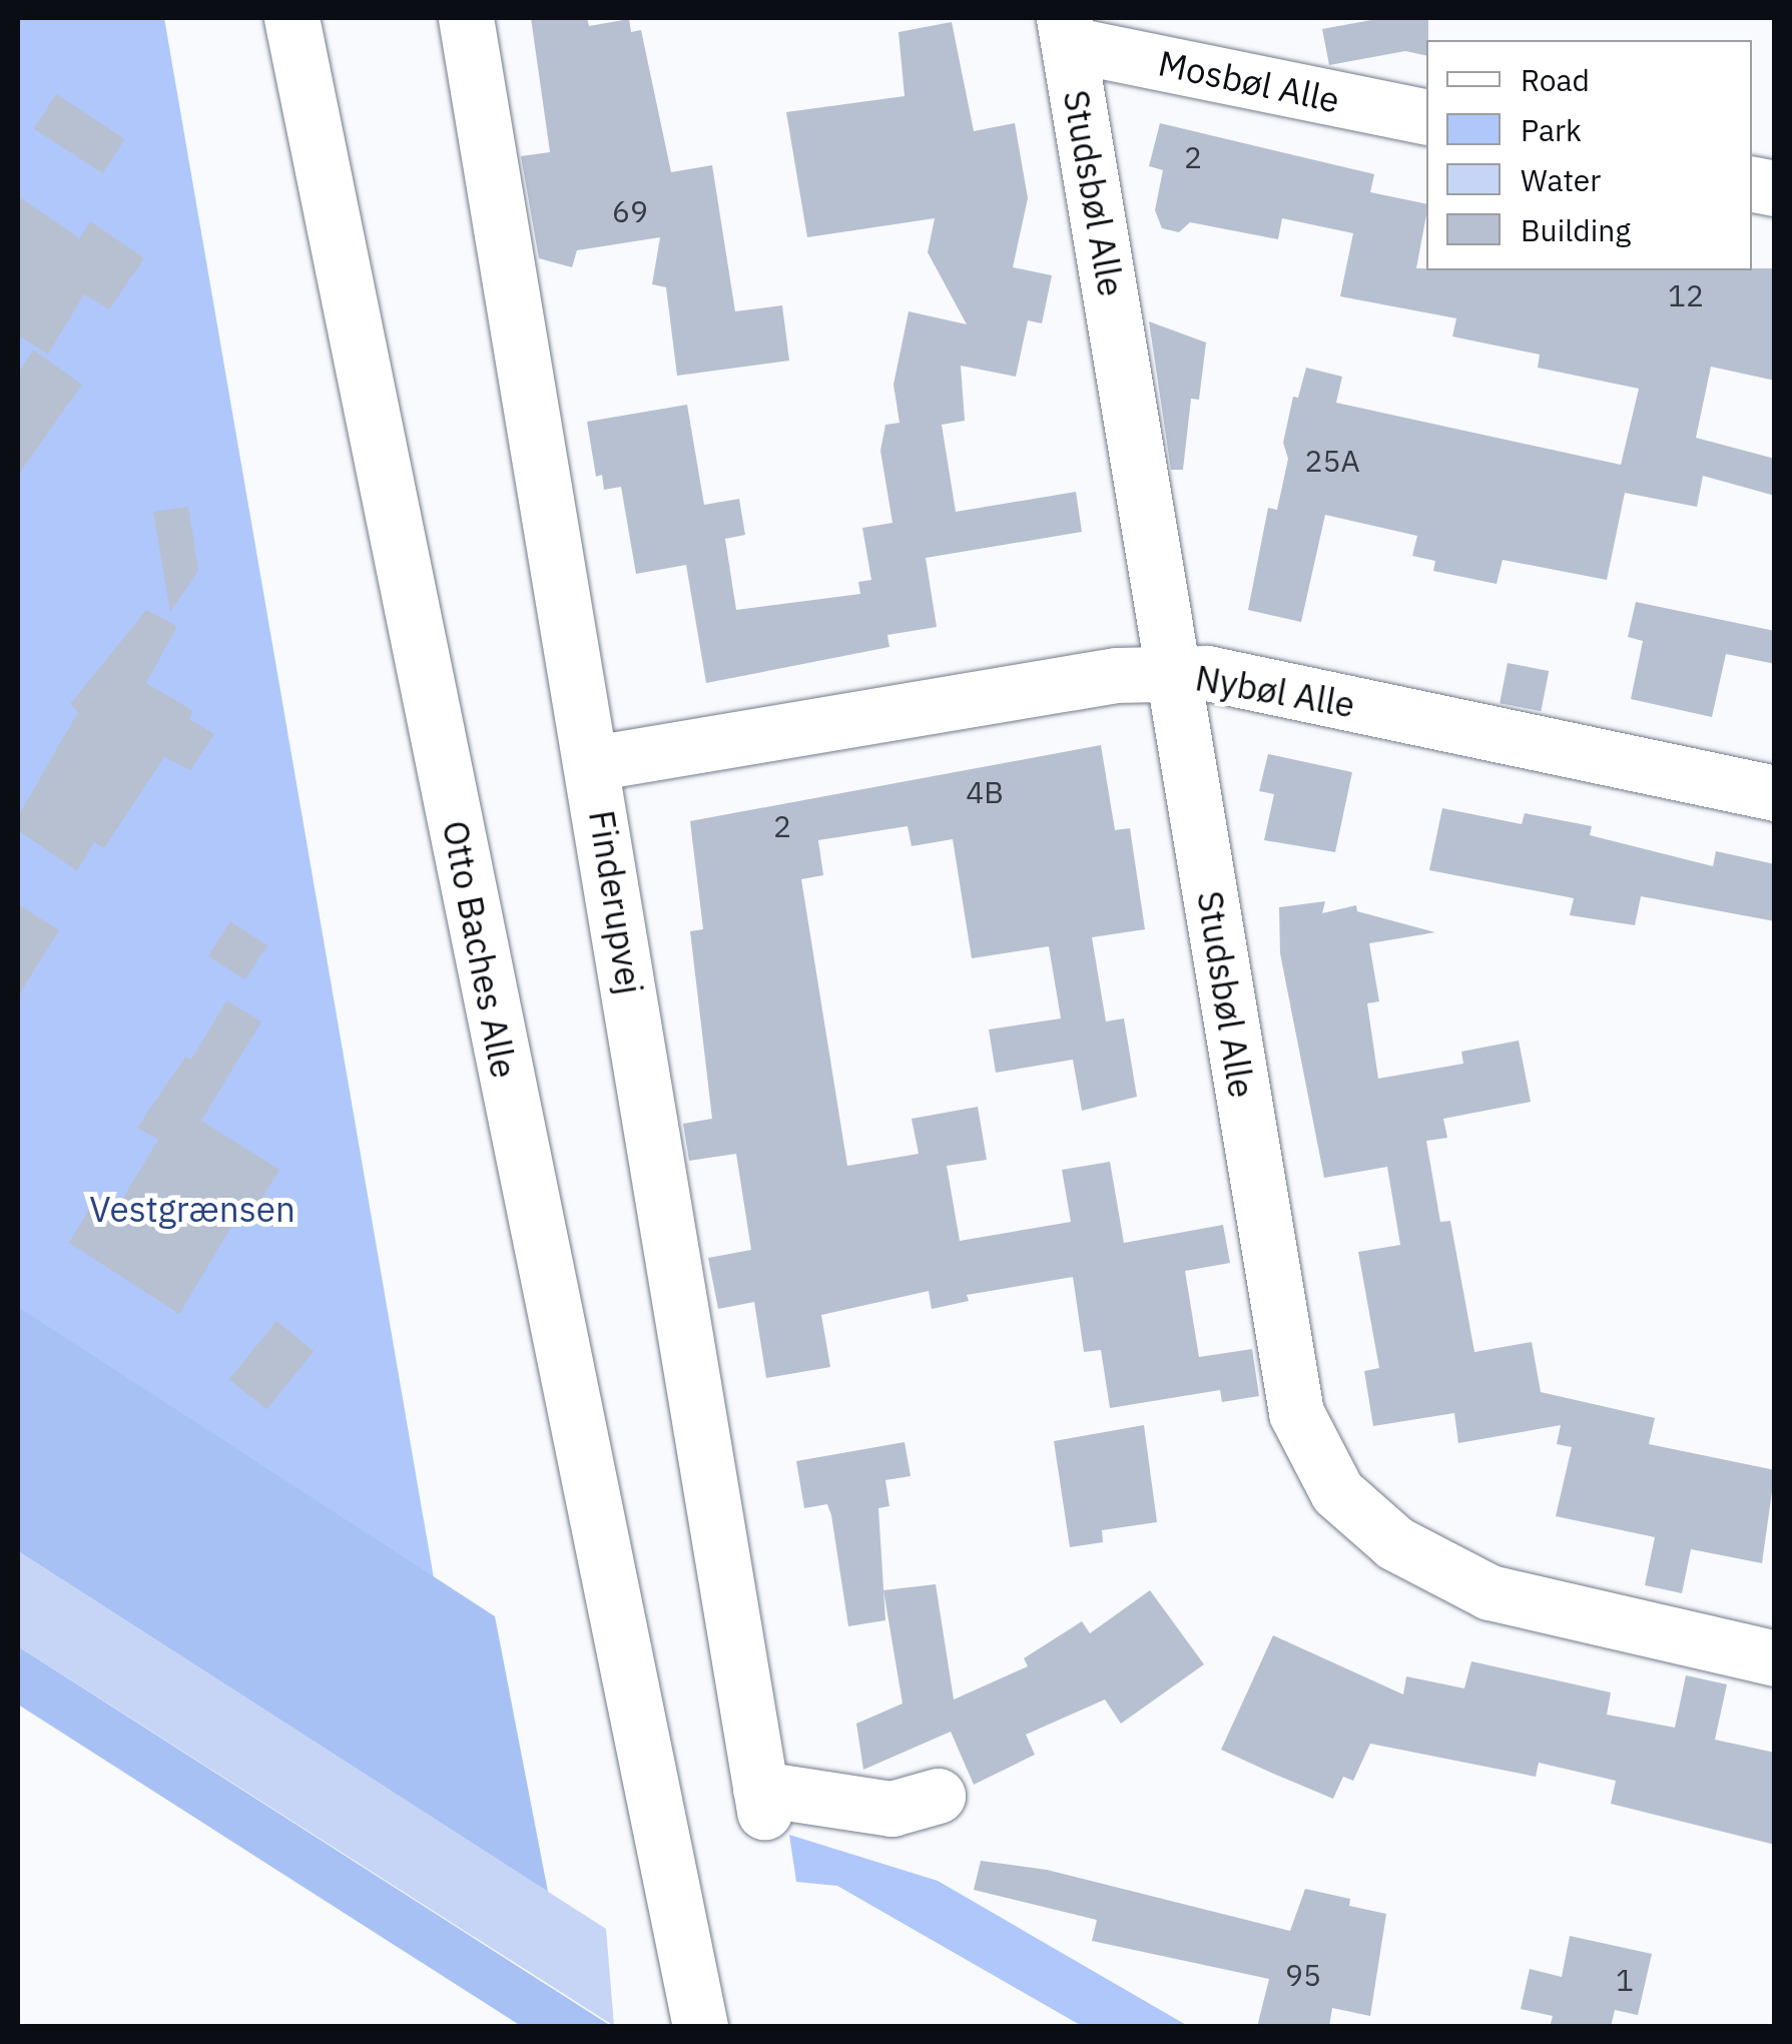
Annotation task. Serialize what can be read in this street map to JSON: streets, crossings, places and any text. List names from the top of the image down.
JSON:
{
  "streets": {
    "street": [
      "Mosbøl Alle",
      "Studsbøl Alle",
      "Nybøl Alle",
      "Finderupvej",
      "Otto Baches Alle"
    ]
  },
  "crossings": [
    ["Mosbøl Alle", "Studsbøl Alle"],
    ["Studsbøl Alle", "Nybøl Alle"],
    ["Nybøl Alle", "Finderupvej"]
  ],
  "parks": ["Vestgrænsen"],
  "house_numbers": [
    "2",
    "69",
    "12",
    "25A",
    "4B",
    "2",
    "95",
    "1"
  ],
  "legend": [
    "Road",
    "Park",
    "Water",
    "Building"
  ]
}
